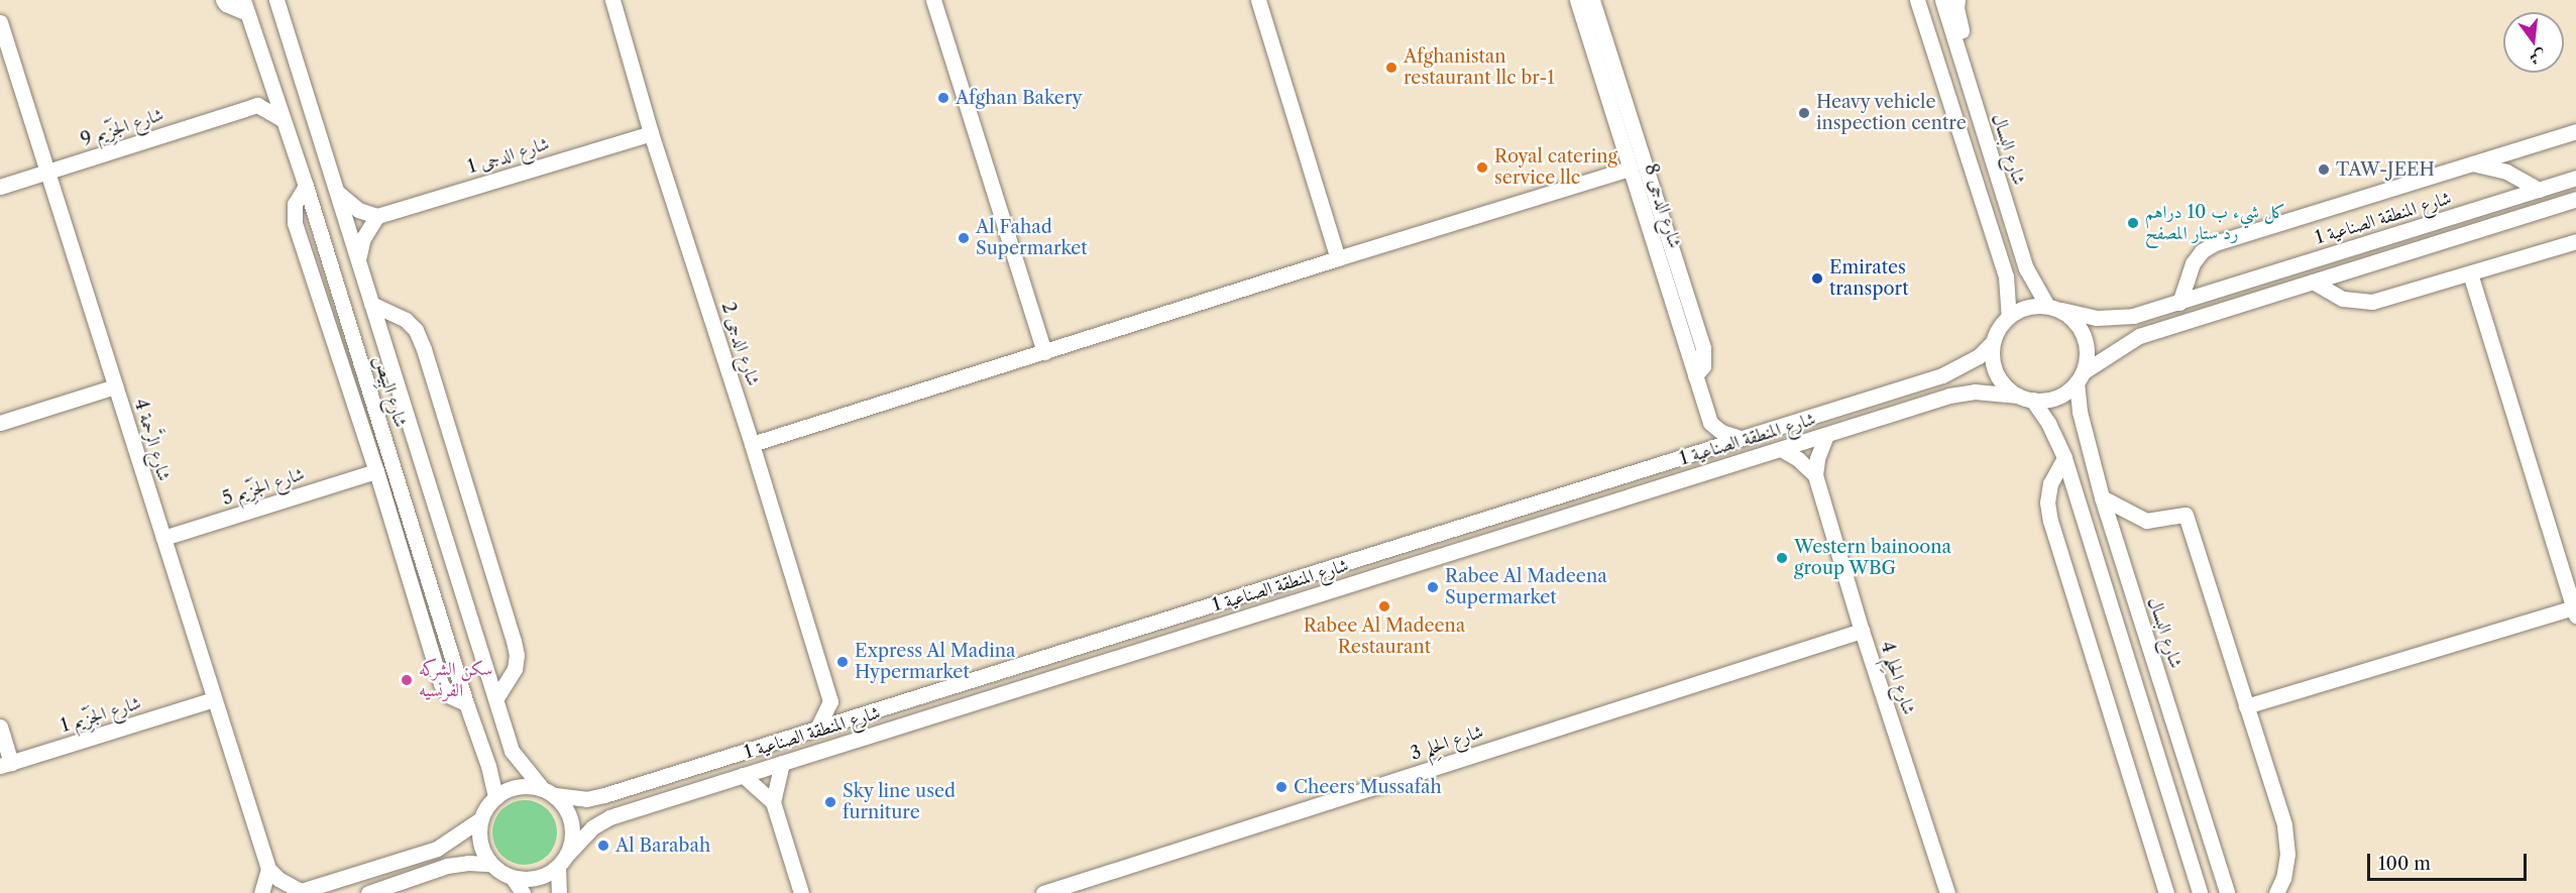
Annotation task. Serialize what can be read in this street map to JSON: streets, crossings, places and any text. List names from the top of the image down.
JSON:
{
  "streets": {
    "street": [
      "شارع الجَزِّيم 9",
      "شارع البسال",
      "شارع الدجى 1",
      "شارع الدجى 8",
      "شارع المنطقة الصناعية 1",
      "شارع الدجى 2",
      "شارع البِيص",
      "شارع الرَّحمة 4",
      "شارع الجَزِّيم 5",
      "شارع الحِلم 4",
      "شارع الجَزِّيم 1",
      "شارع الحِلم 3"
    ]
  },
  "crossings": [
    ["شارع الجَزِّيم 9", "شارع الرَّحمة 4"],
    ["شارع البسال", "شارع المنطقة الصناعية 1"],
    ["شارع الدجى 1", "شارع الدجى 2"],
    ["شارع المنطقة الصناعية 1", "شارع البِيص"],
    ["شارع المنطقة الصناعية 1", "شارع الحِلم 4"],
    ["شارع الرَّحمة 4", "شارع الجَزِّيم 5"],
    ["شارع الرَّحمة 4", "شارع الجَزِّيم 1"],
    ["شارع الحِلم 4", "شارع الحِلم 3"]
  ],
  "places": [
    "Afghanistan restaurant llc br-1",
    "Afghan Bakery",
    "Heavy vehicle inspection centre",
    "Royal catering service llc",
    "TAW-JEEH",
    "كل شيء ب 10 دراهم رد ستار المصفح",
    "Al Fahad Supermarket",
    "Emirates transport",
    "Western bainoona group WBG",
    "Rabee Al Madeena Supermarket",
    "Rabee Al Madeena Restaurant",
    "Express Al Madina Hypermarket",
    "سكن الشركه الفرنسيه",
    "Cheers Mussafah",
    "Sky line used furniture",
    "Al Barabah"
  ],
  "scale_bar": "100 m",
  "north": "bottom"
}
